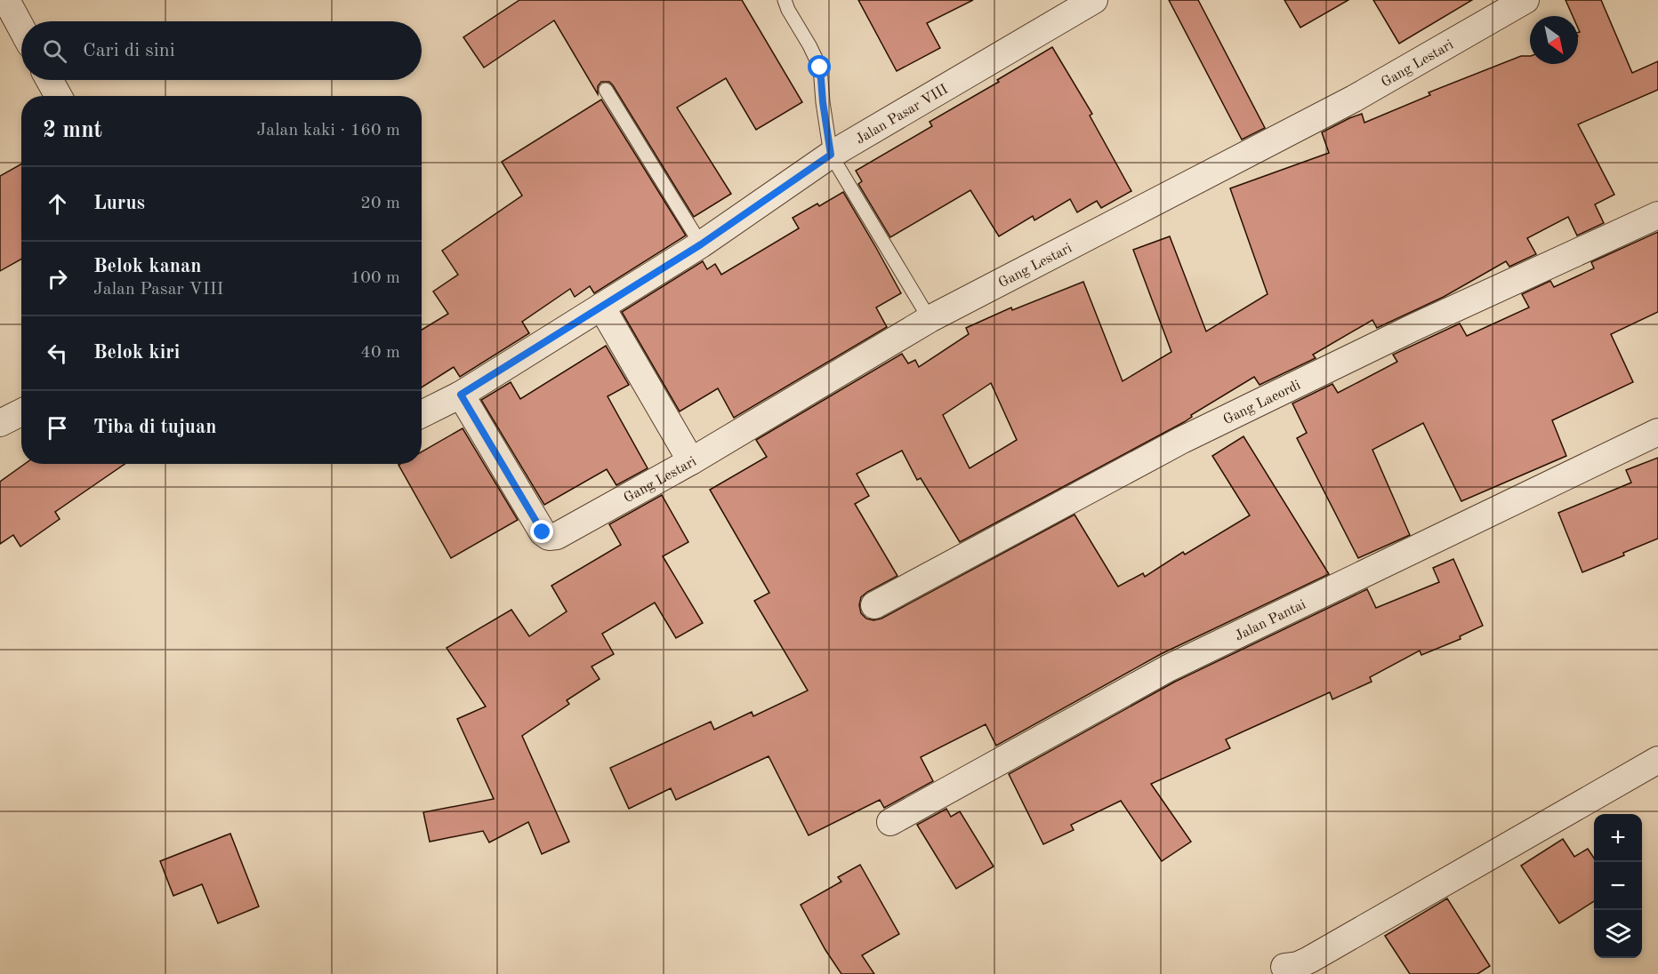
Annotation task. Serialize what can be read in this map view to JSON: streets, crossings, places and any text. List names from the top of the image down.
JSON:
{
  "streets": {
    "street": [
      "Gang Lestari",
      "Jalan Pasar VIII",
      "Gang Laeordi",
      "Jalan Pantai"
    ]
  },
  "crossings": [
    ["Gang Lestari", "Jalan Pasar VIII"]
  ],
  "north": "bottom right",
  "page": {
    "search": "Cari di sini",
    "heading": ["2 mnt", "Jalan kaki · 160 m"],
    "list": [
      ["Lurus", "20 m"],
      ["Belok kanan", "Jalan Pasar VIII", "100 m"],
      ["Belok kiri", "40 m"],
      "Tiba di tujuan"
    ],
    "map_buttons": ["+", "−"]
  }
}
